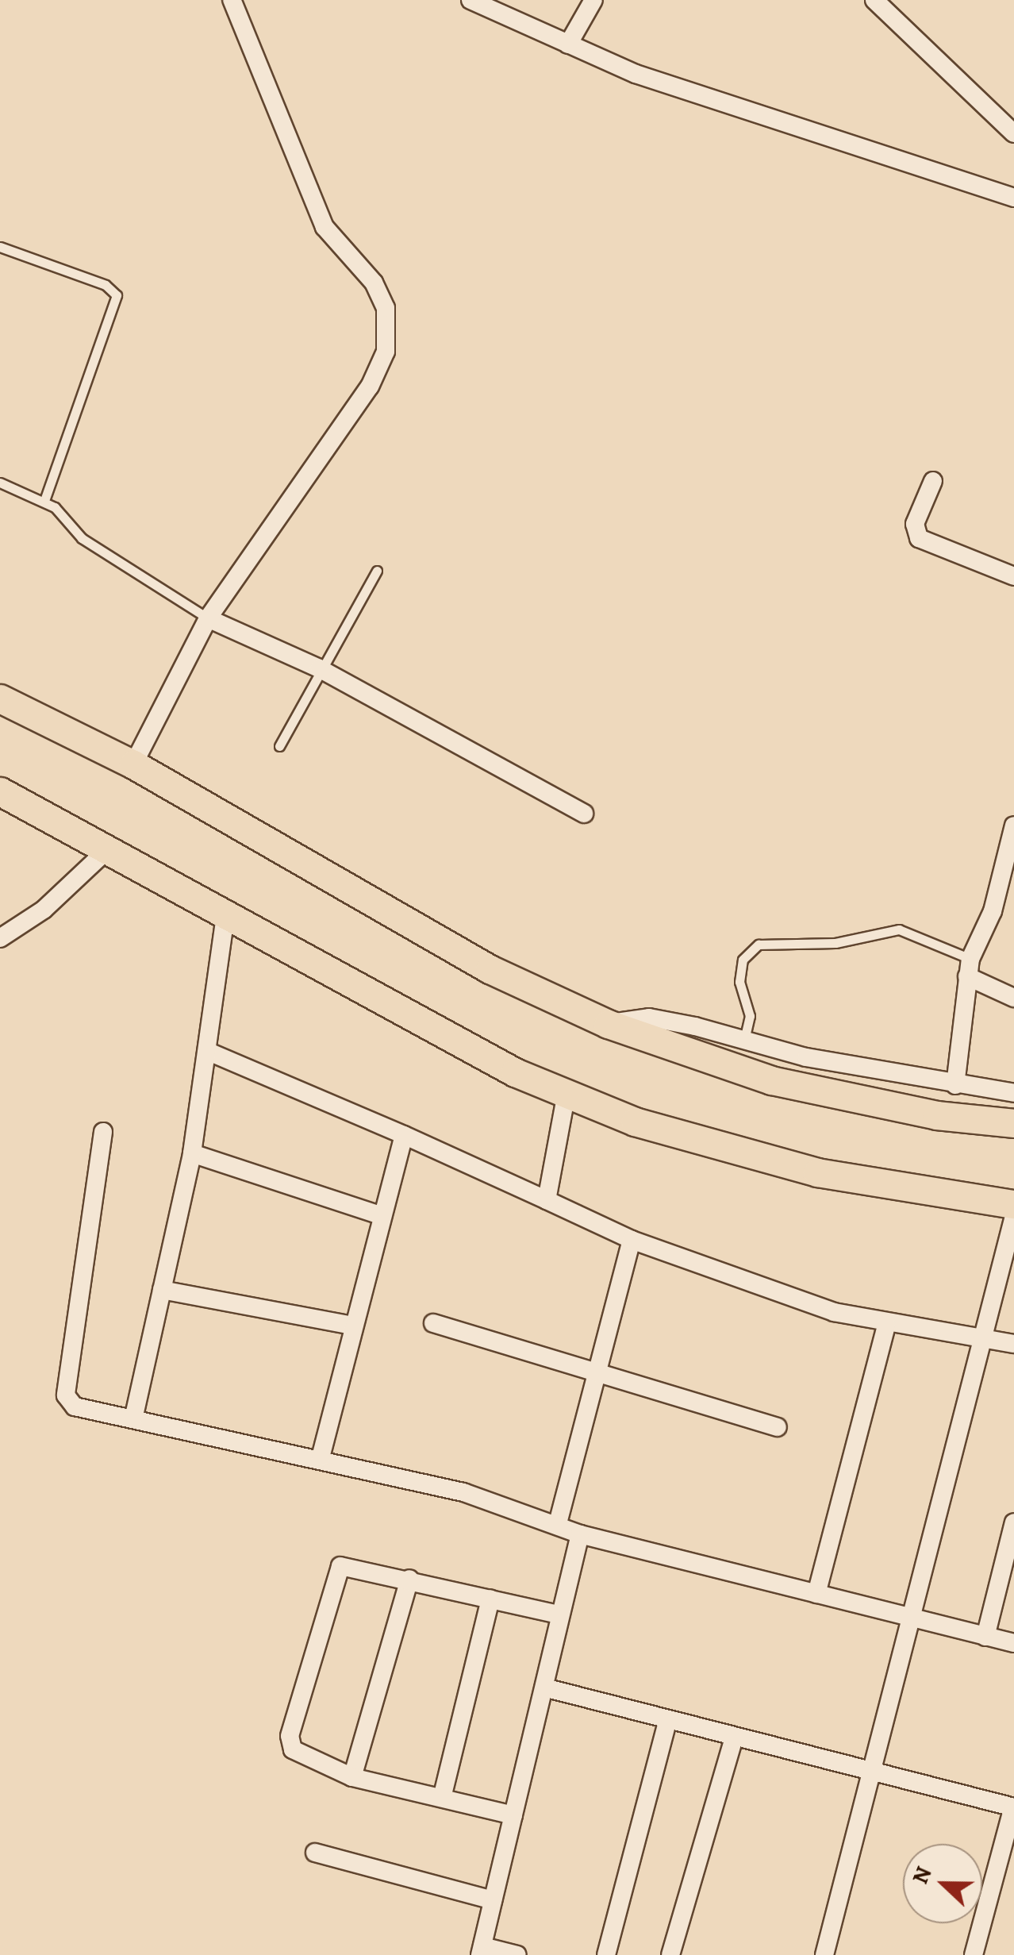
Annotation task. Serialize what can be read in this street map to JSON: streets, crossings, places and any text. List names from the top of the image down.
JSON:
{
  "north": "left"
}
